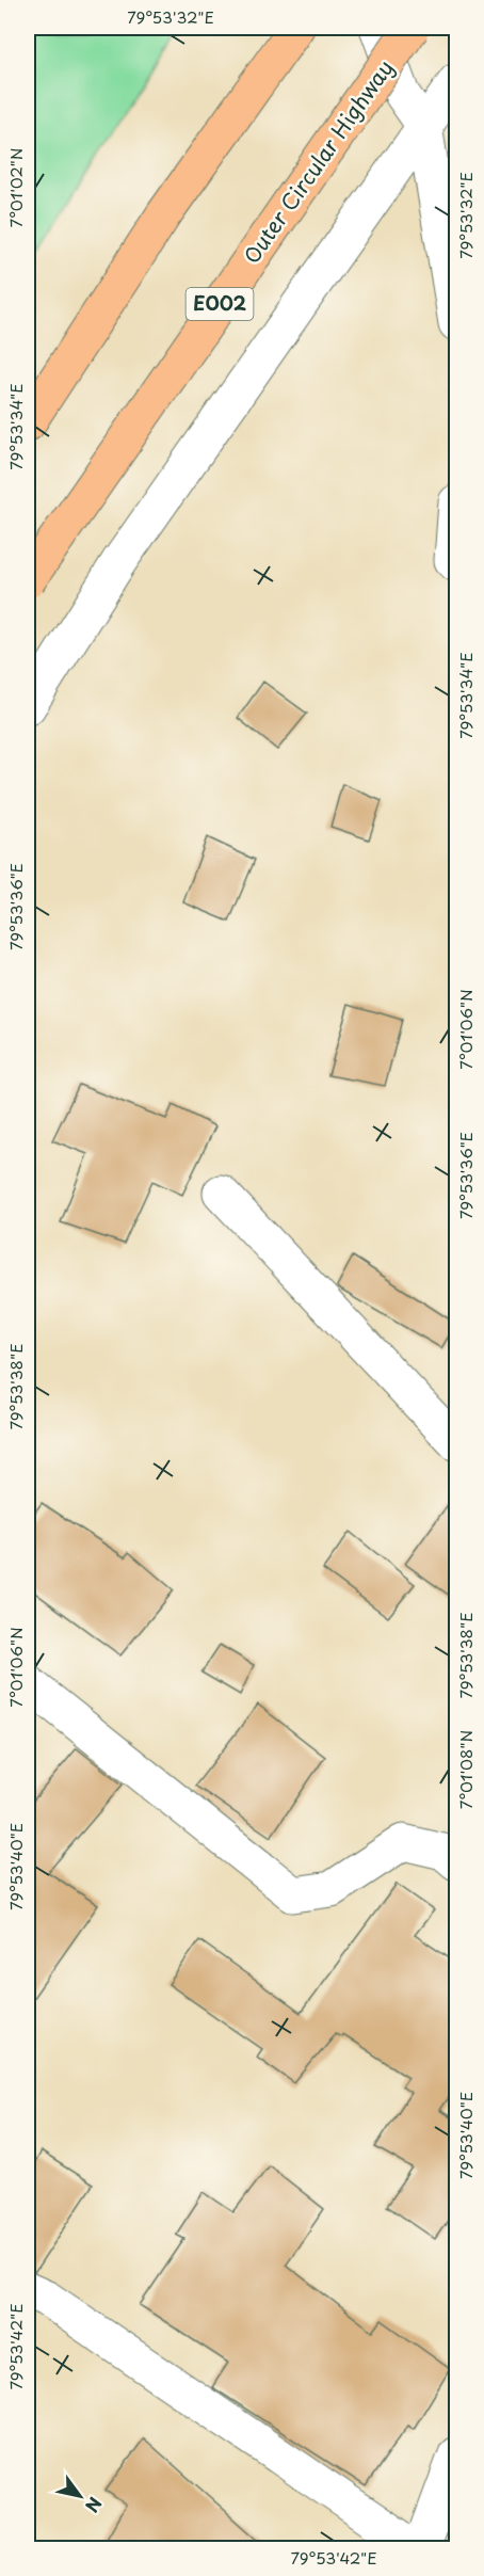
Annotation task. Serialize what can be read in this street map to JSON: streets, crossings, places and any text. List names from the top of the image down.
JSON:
{
  "streets": {
    "highway": ["Outer Circular Highway", "E002"]
  },
  "north": "bottom right",
  "coordinates": [
    "79°53'32\"E",
    "7°01'02\"N",
    "79°53'34\"E",
    "79°53'36\"E",
    "7°01'06\"N",
    "79°53'38\"E",
    "7°01'08\"N",
    "79°53'40\"E",
    "79°53'42\"E"
  ]
}
